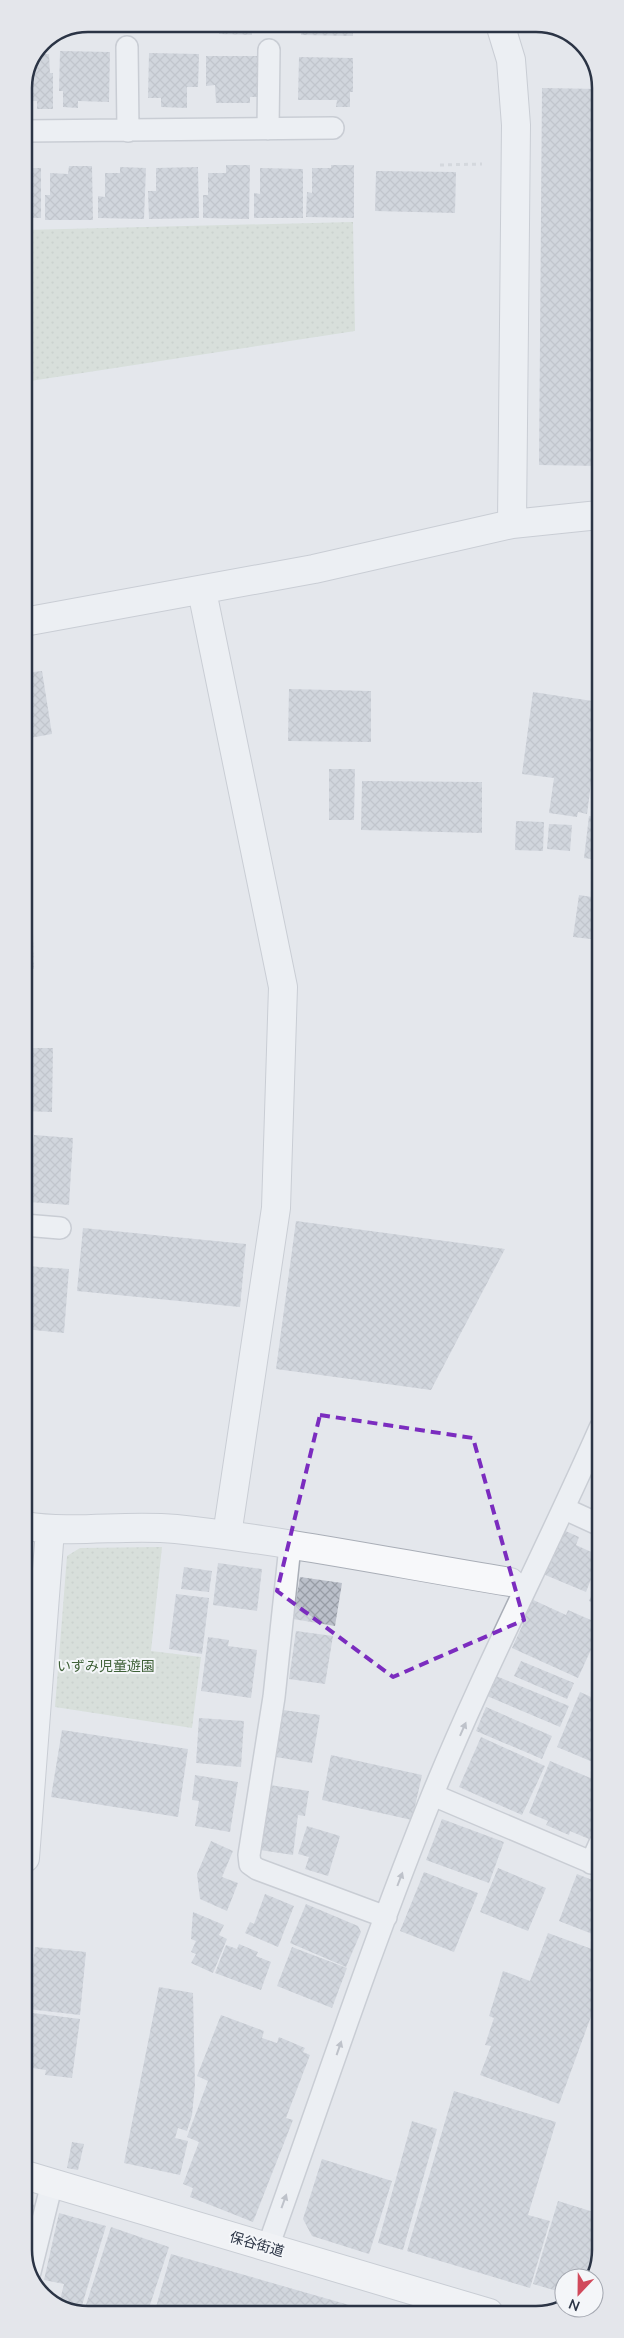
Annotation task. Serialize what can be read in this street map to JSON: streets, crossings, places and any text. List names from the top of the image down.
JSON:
{
  "streets": {
    "main road": ["保谷街道"]
  },
  "parks": ["いずみ児童遊園"],
  "north": "bottom"
}
